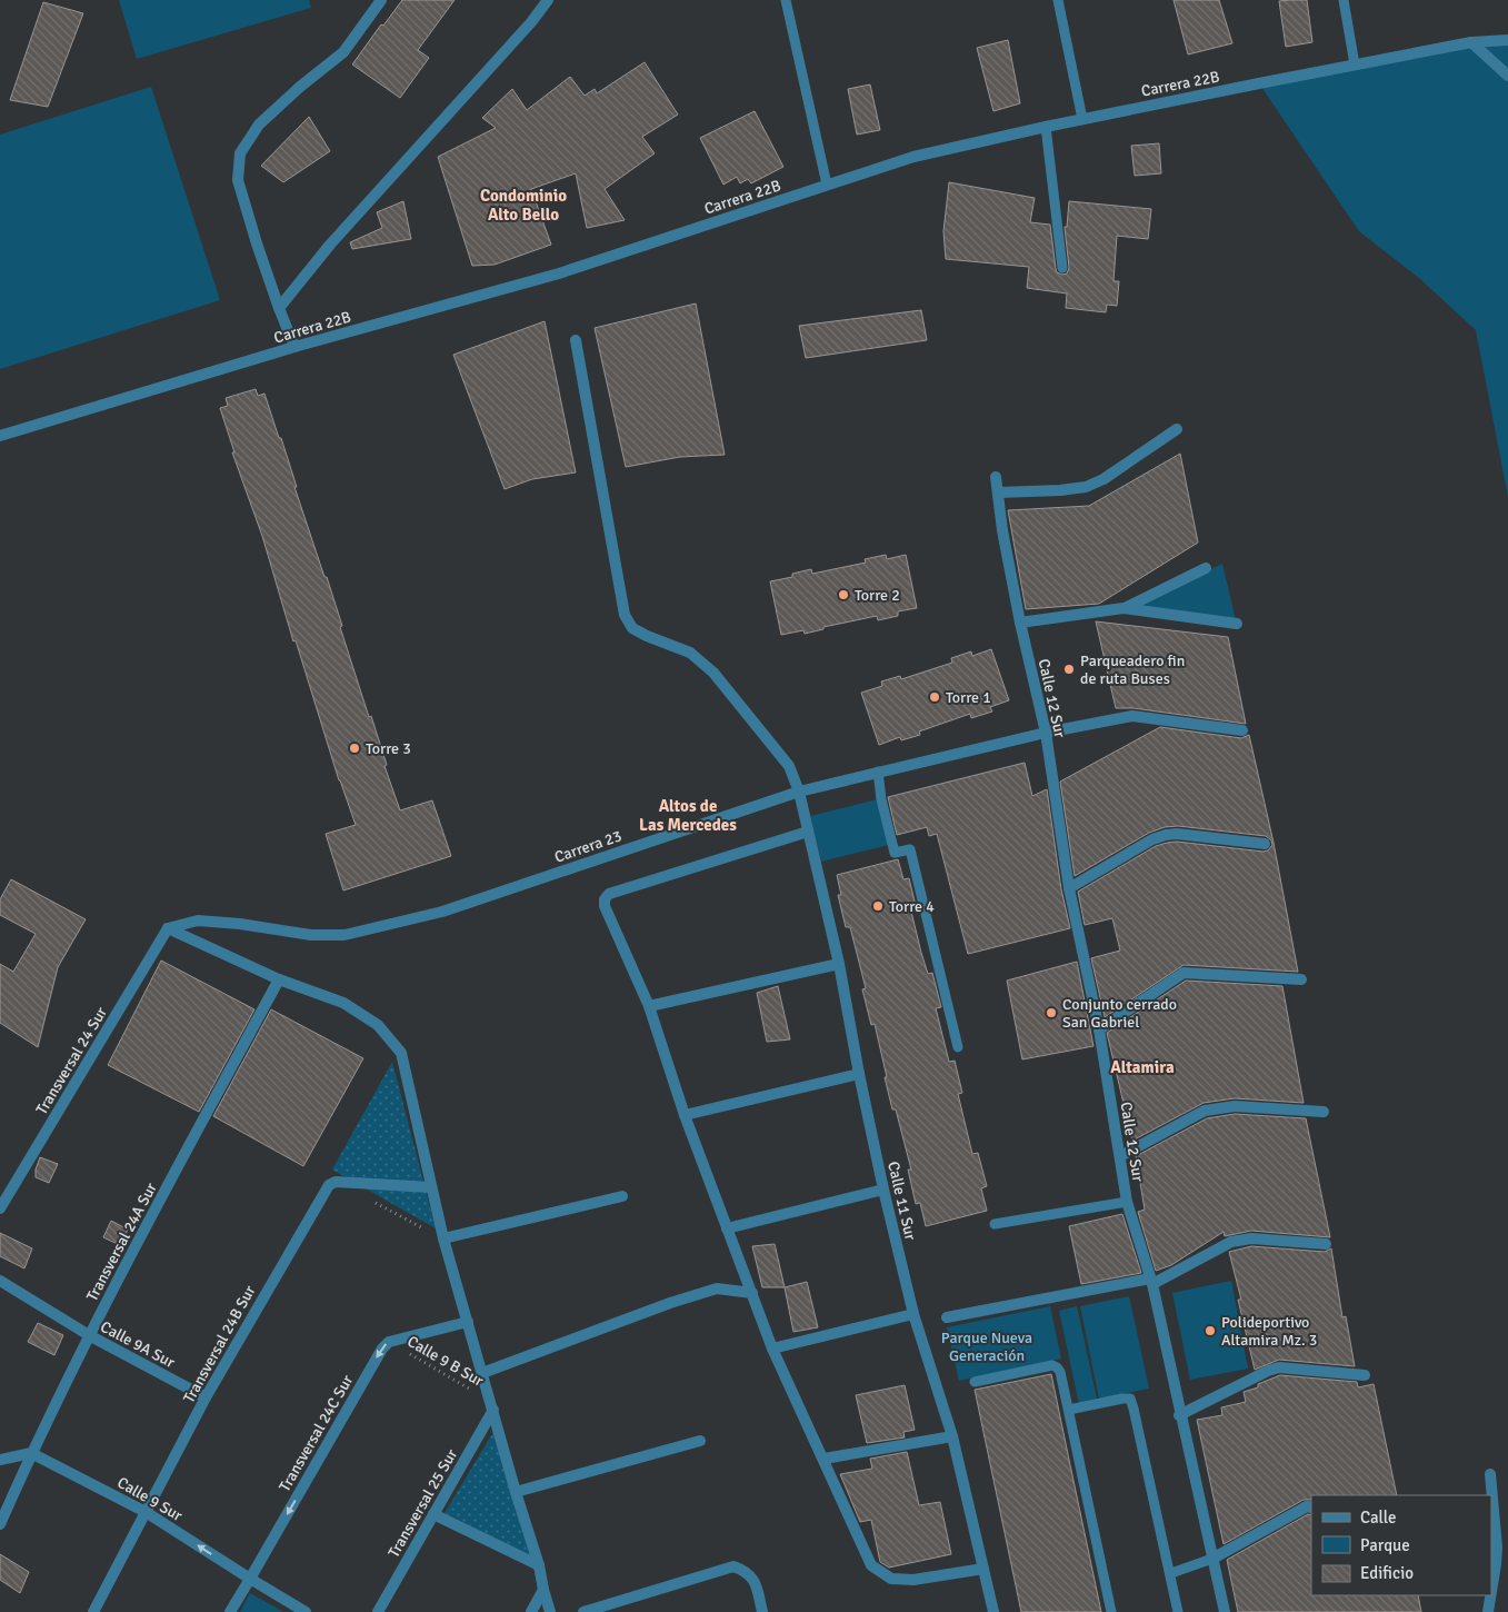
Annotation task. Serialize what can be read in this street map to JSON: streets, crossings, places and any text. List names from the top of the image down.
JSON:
{
  "streets": {
    "street": [
      "Carrera 22B",
      "Calle 12 Sur",
      "Carrera 23",
      "Transversal 24 Sur",
      "Calle 11 Sur",
      "Transversal 24A Sur",
      "Calle 9A Sur",
      "Transversal 24B Sur",
      "Transversal 24C Sur",
      "Calle 9 Sur",
      "Transversal 25 Sur"
    ],
    "path": ["Calle 9 B Sur"]
  },
  "crossings": [
    ["Calle 12 Sur", "Carrera 23"],
    ["Carrera 23", "Transversal 24 Sur"],
    ["Carrera 23", "Calle 11 Sur"],
    ["Transversal 24A Sur", "Calle 9A Sur"],
    ["Transversal 24A Sur", "Calle 9 Sur"],
    ["Calle 9A Sur", "Transversal 24B Sur"],
    ["Transversal 24B Sur", "Calle 9 Sur"],
    ["Calle 9 B Sur", "Transversal 24C Sur"],
    ["Calle 9 B Sur", "Transversal 25 Sur"],
    ["Transversal 24C Sur", "Calle 9 Sur"]
  ],
  "one_way": ["Transversal 24C Sur", "Calle 9 Sur"],
  "districts": ["Condominio Alto Bello", "Altos de Las Mercedes", "Altamira"],
  "parks": ["Parque Nueva Generación"],
  "places": [
    "Torre 2",
    "Parqueadero fin de ruta Buses",
    "Torre 1",
    "Torre 3",
    "Torre 4",
    "Conjunto cerrado San Gabriel",
    "Polideportivo Altamira Mz. 3"
  ],
  "legend": ["Calle", "Parque", "Edificio"]
}
